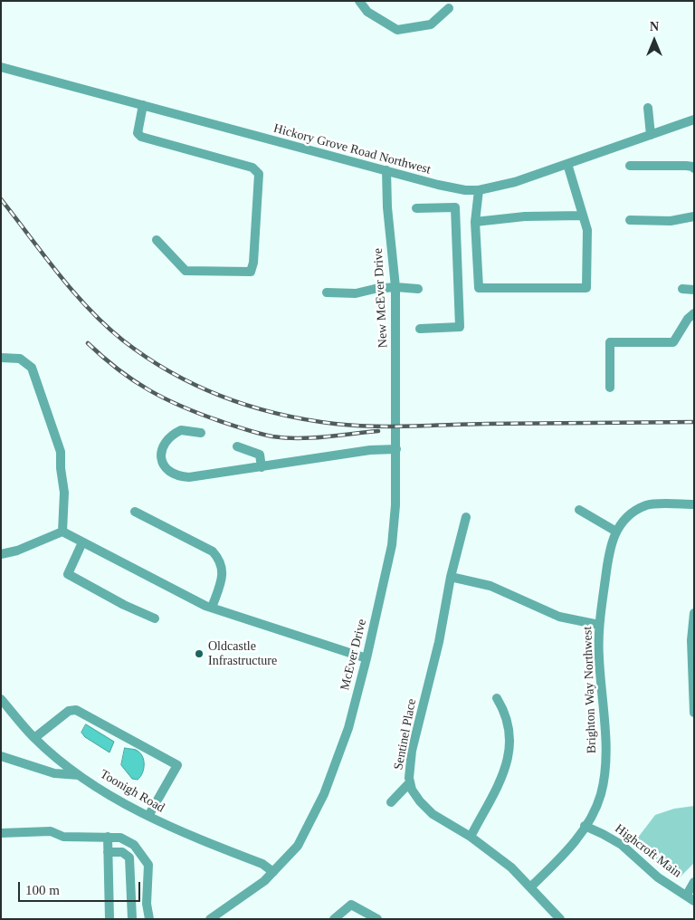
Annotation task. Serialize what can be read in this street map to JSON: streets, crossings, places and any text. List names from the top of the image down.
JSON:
{
  "streets": {
    "street": [
      "Hickory Grove Road Northwest",
      "New McEver Drive",
      "McEver Drive",
      "Brighton Way Northwest",
      "Sentinel Place",
      "Toonigh Road",
      "Highcroft Main"
    ]
  },
  "crossings": [
    ["Hickory Grove Road Northwest", "New McEver Drive"],
    ["New McEver Drive", "McEver Drive"],
    ["McEver Drive", "Toonigh Road"],
    ["Brighton Way Northwest", "Sentinel Place"],
    ["Brighton Way Northwest", "Highcroft Main"]
  ],
  "places": ["Oldcastle Infrastructure"],
  "scale_bar": "100 m",
  "north": "top"
}
